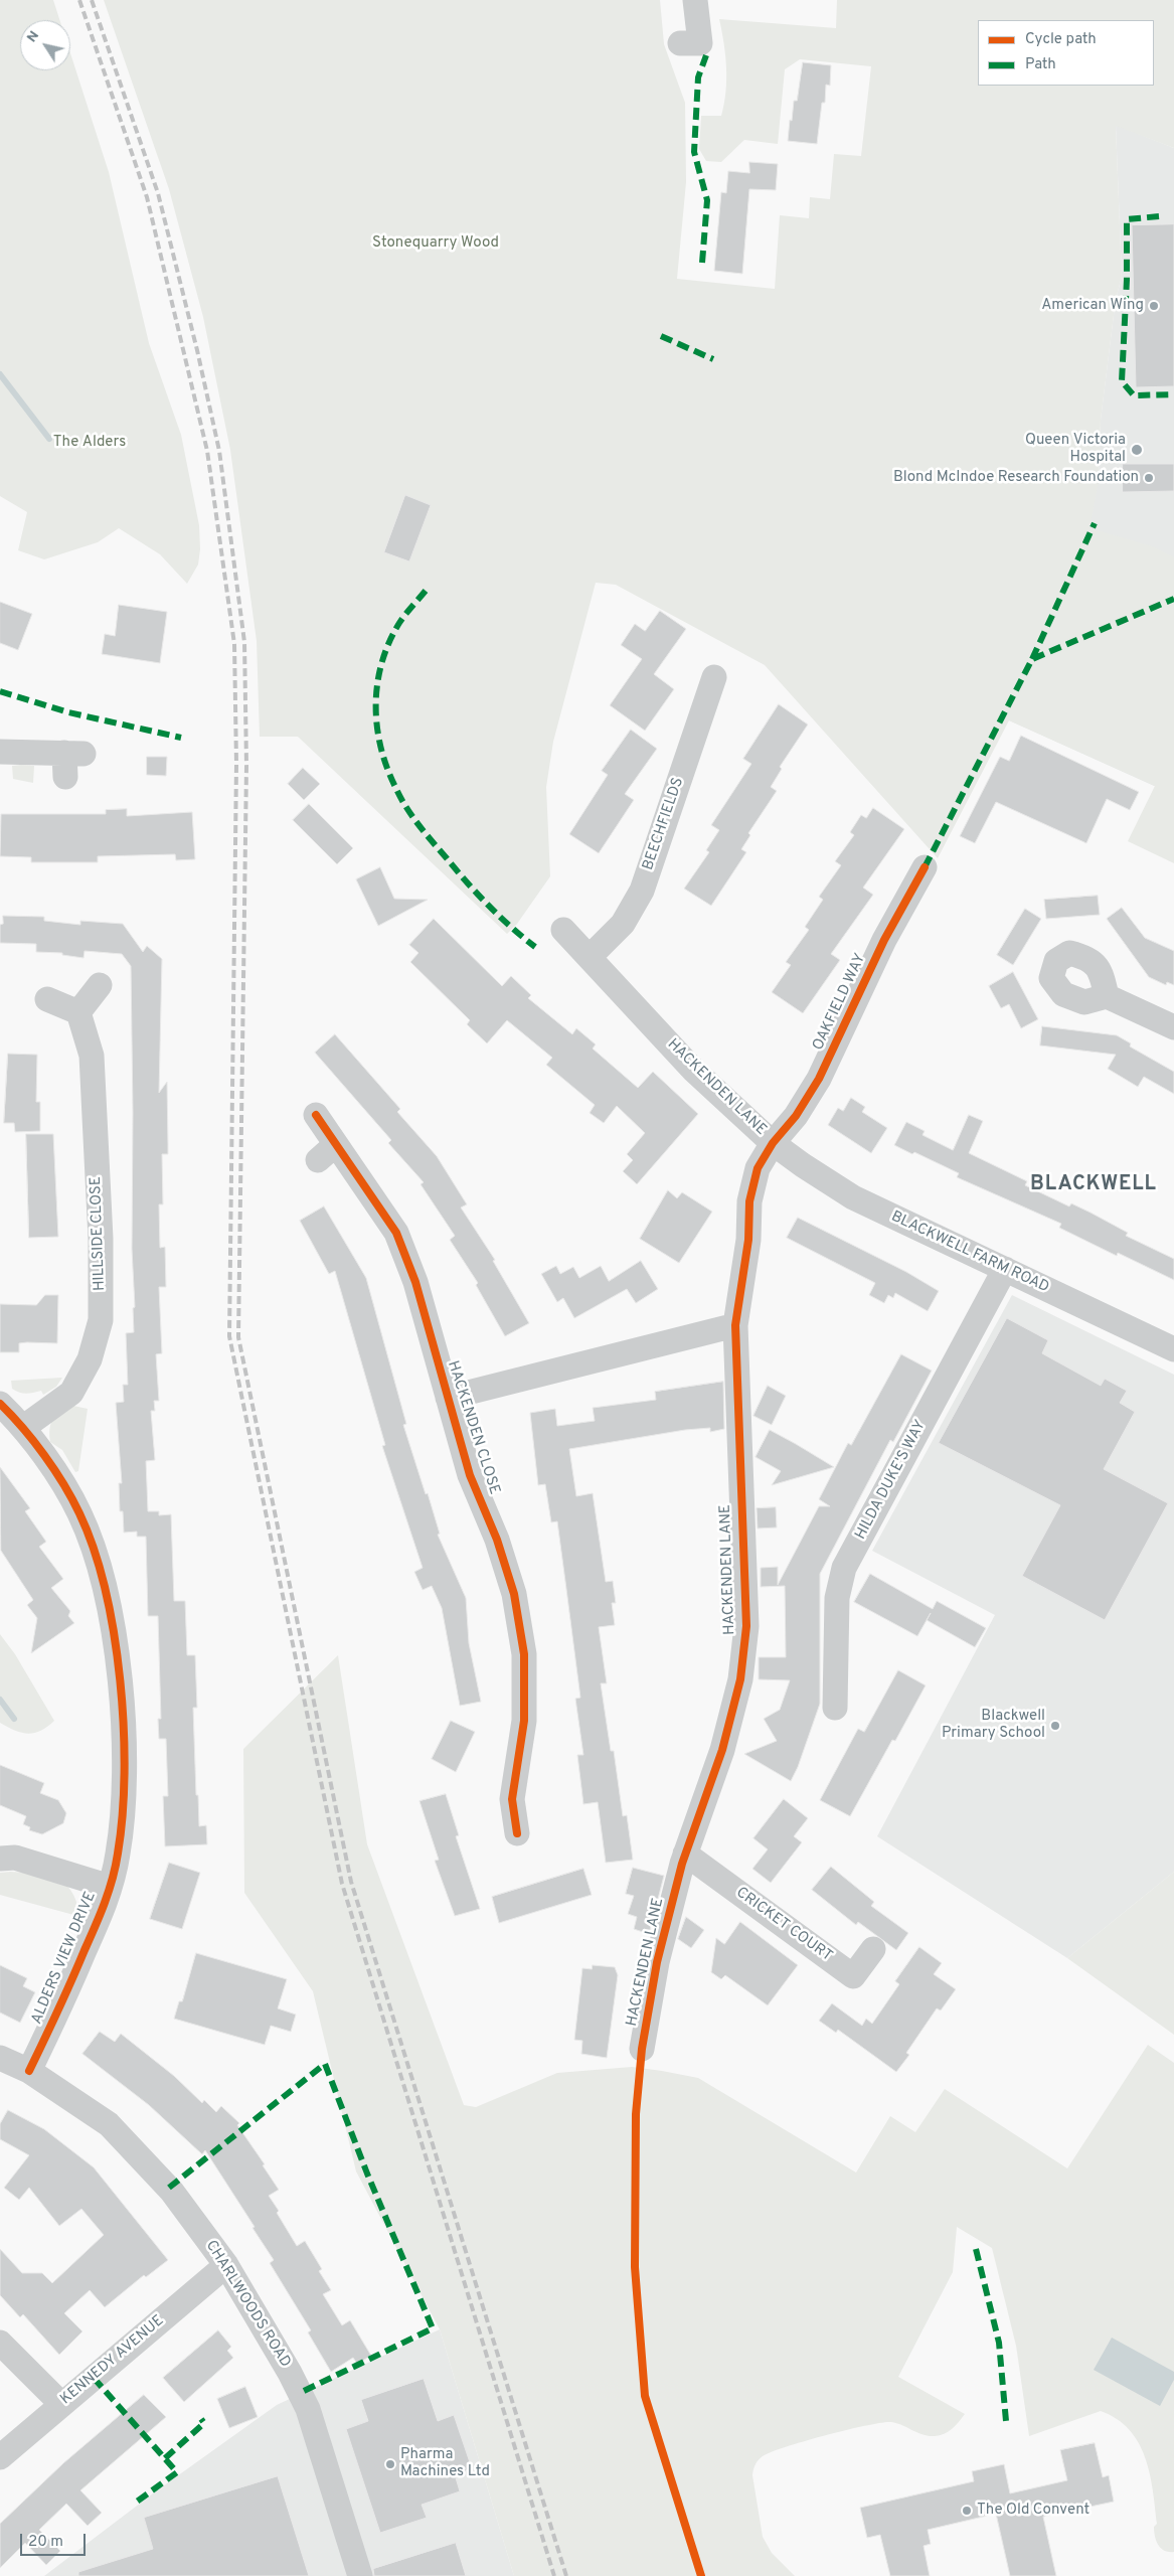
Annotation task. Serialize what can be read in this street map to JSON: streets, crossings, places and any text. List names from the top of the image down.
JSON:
{
  "streets": {
    "street": [
      "BEECHFIELDS",
      "OAKFIELD WAY",
      "HACKENDEN LANE",
      "HILLSIDE CLOSE",
      "BLACKWELL FARM ROAD",
      "HACKENDEN CLOSE",
      "HILDA DUKE'S WAY",
      "CRICKET COURT",
      "ALDERS VIEW DRIVE",
      "CHARLWOODS ROAD",
      "KENNEDY AVENUE"
    ]
  },
  "crossings": [
    ["BEECHFIELDS", "HACKENDEN LANE"],
    ["OAKFIELD WAY", "HACKENDEN LANE"],
    ["OAKFIELD WAY", "BLACKWELL FARM ROAD"],
    ["HACKENDEN LANE", "BLACKWELL FARM ROAD"],
    ["HACKENDEN LANE", "HACKENDEN CLOSE"],
    ["HACKENDEN LANE", "CRICKET COURT"],
    ["HILLSIDE CLOSE", "ALDERS VIEW DRIVE"],
    ["BLACKWELL FARM ROAD", "HILDA DUKE'S WAY"],
    ["ALDERS VIEW DRIVE", "CHARLWOODS ROAD"],
    ["CHARLWOODS ROAD", "KENNEDY AVENUE"]
  ],
  "districts": ["BLACKWELL"],
  "parks": ["Stonequarry Wood", "The Alders"],
  "places": [
    "American Wing",
    "Queen Victoria Hospital",
    "Blond McIndoe Research Foundation",
    "Blackwell Primary School",
    "Pharma Machines Ltd",
    "The Old Convent"
  ],
  "legend": ["Cycle path", "Path"],
  "scale_bar": "20 m",
  "north": "top left"
}
